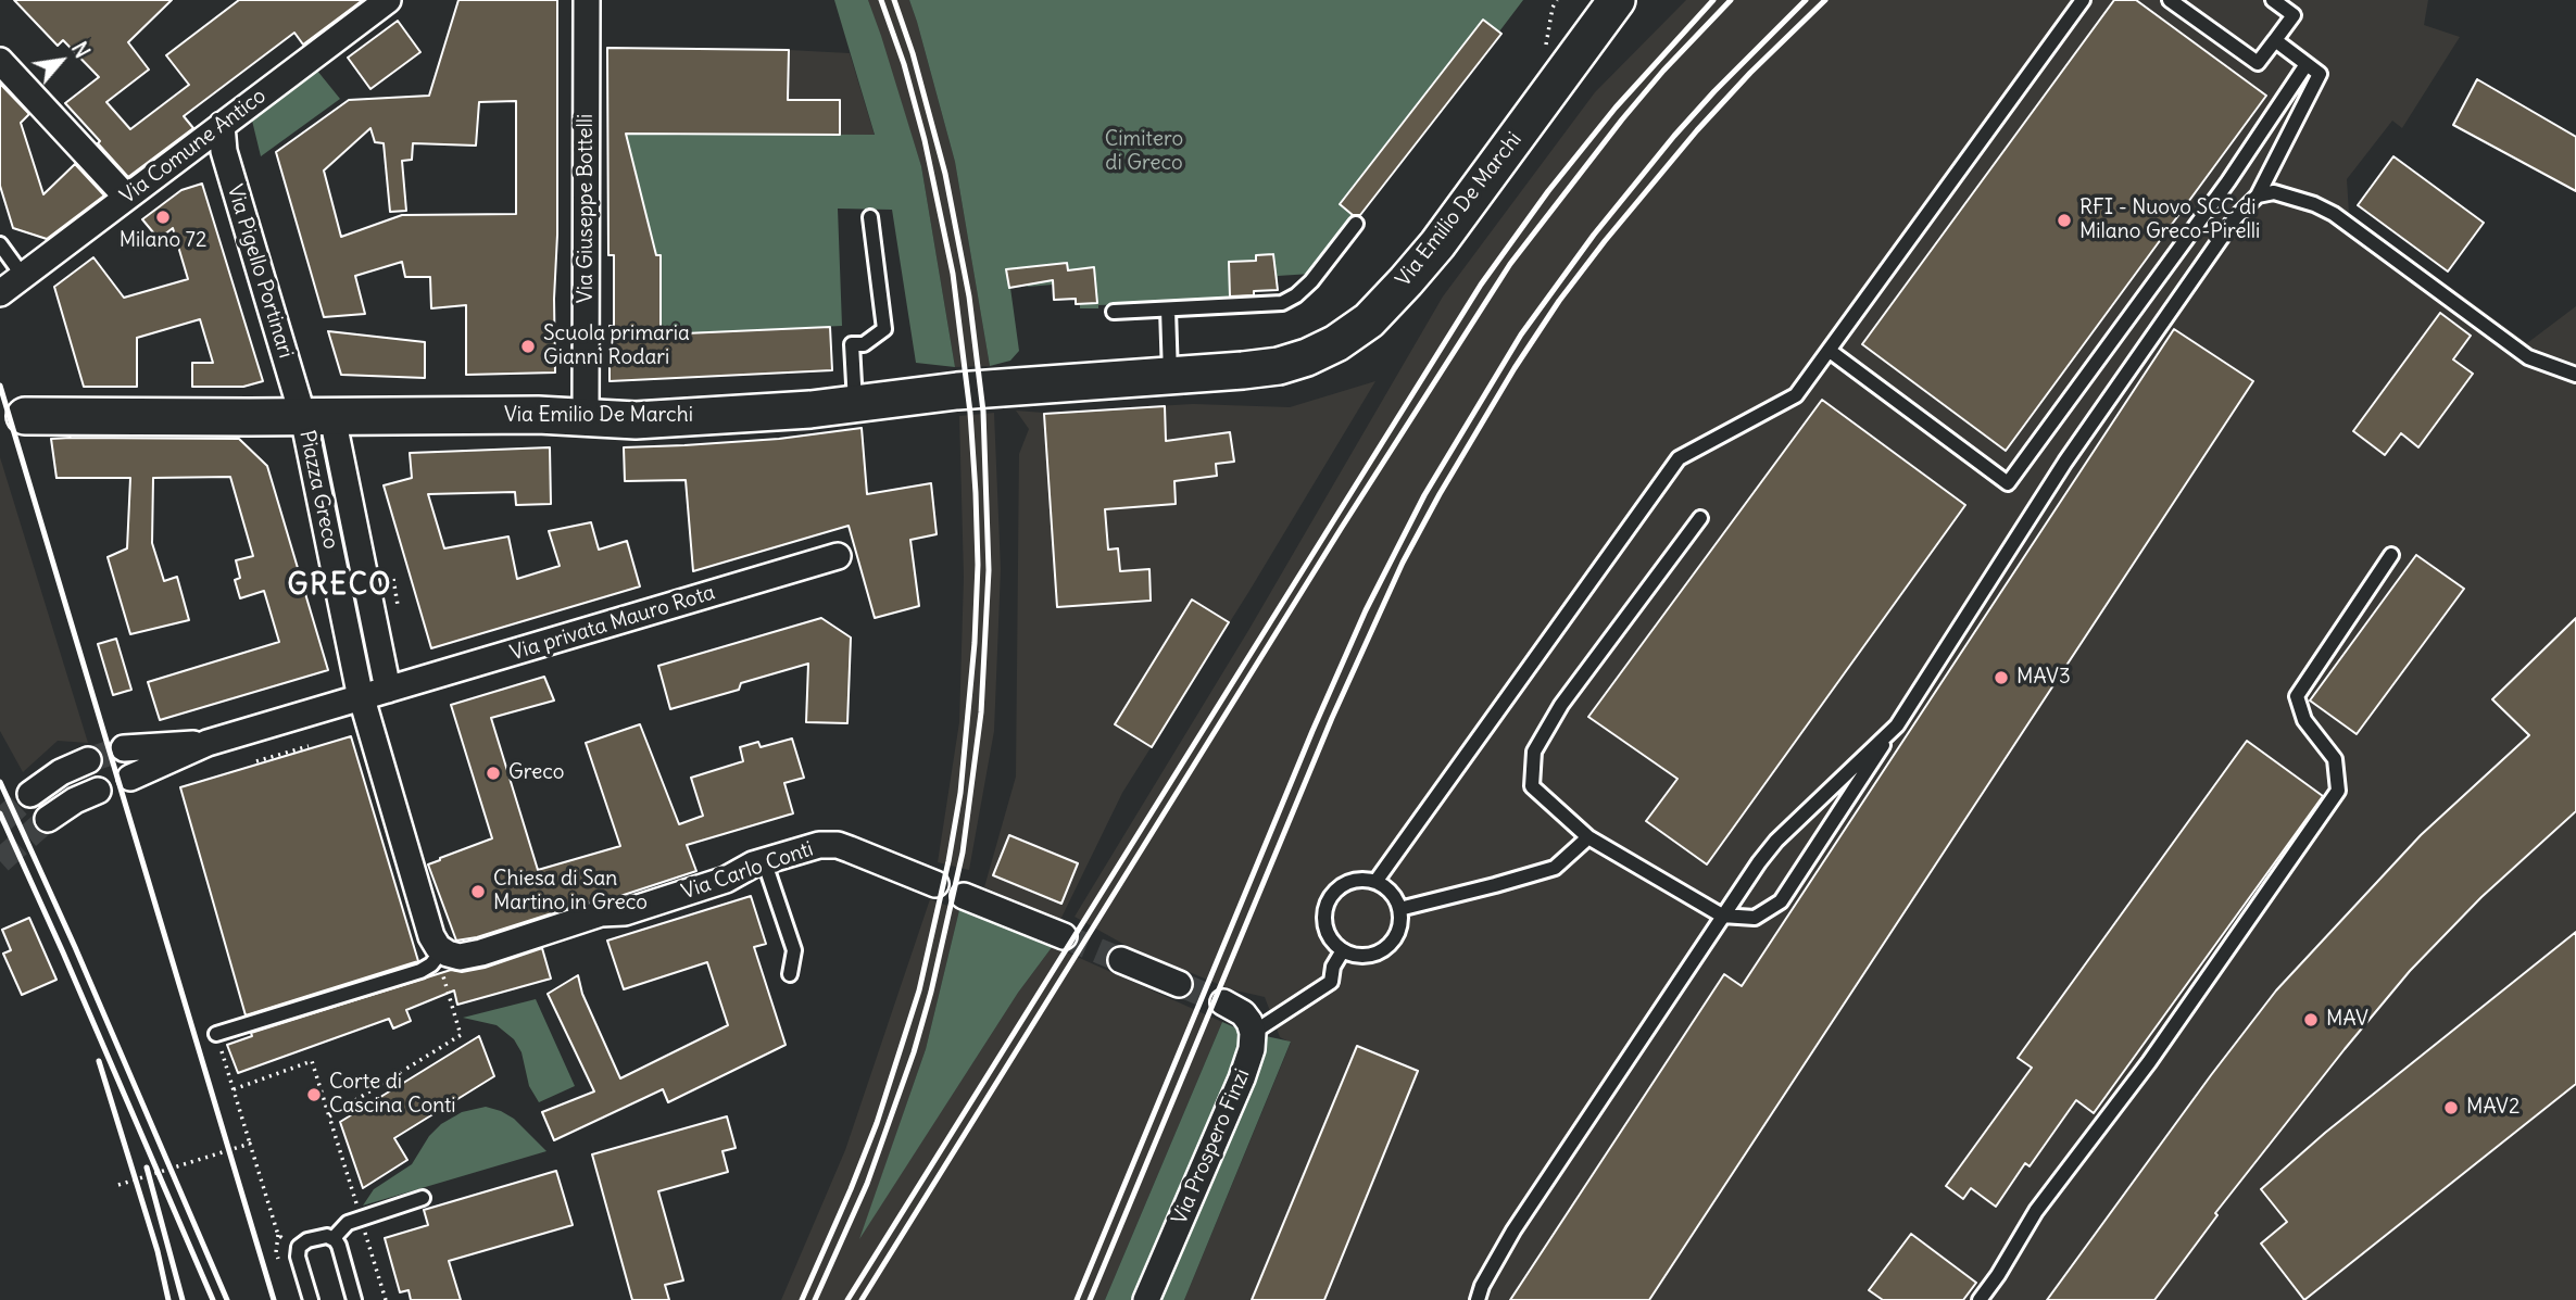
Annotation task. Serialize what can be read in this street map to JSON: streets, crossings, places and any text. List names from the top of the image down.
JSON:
{
  "streets": {
    "street": [
      "Via Comune Antico",
      "Via Giuseppe Bottelli",
      "Via Emilio De Marchi",
      "Via Pigello Portinari",
      "Piazza Greco",
      "Via privata Mauro Rota",
      "Via Carlo Conti",
      "Via Prospero Finzi"
    ]
  },
  "crossings": [
    ["Via Comune Antico", "Via Pigello Portinari"],
    ["Via Giuseppe Bottelli", "Via Emilio De Marchi"],
    ["Via Emilio De Marchi", "Via Pigello Portinari"],
    ["Via Emilio De Marchi", "Piazza Greco"],
    ["Via Pigello Portinari", "Piazza Greco"],
    ["Piazza Greco", "Via privata Mauro Rota"],
    ["Piazza Greco", "Via Carlo Conti"]
  ],
  "districts": ["GRECO"],
  "parks": ["Cimitero di Greco"],
  "places": [
    "Milano 72",
    "RFI - Nuovo SCC di Milano Greco-Pirelli",
    "Scuola primaria Gianni Rodari",
    "MAV3",
    "Greco",
    "Chiesa di San Martino in Greco",
    "MAV",
    "Corte di Cascina Conti",
    "MAV2"
  ],
  "north": "top right"
}
